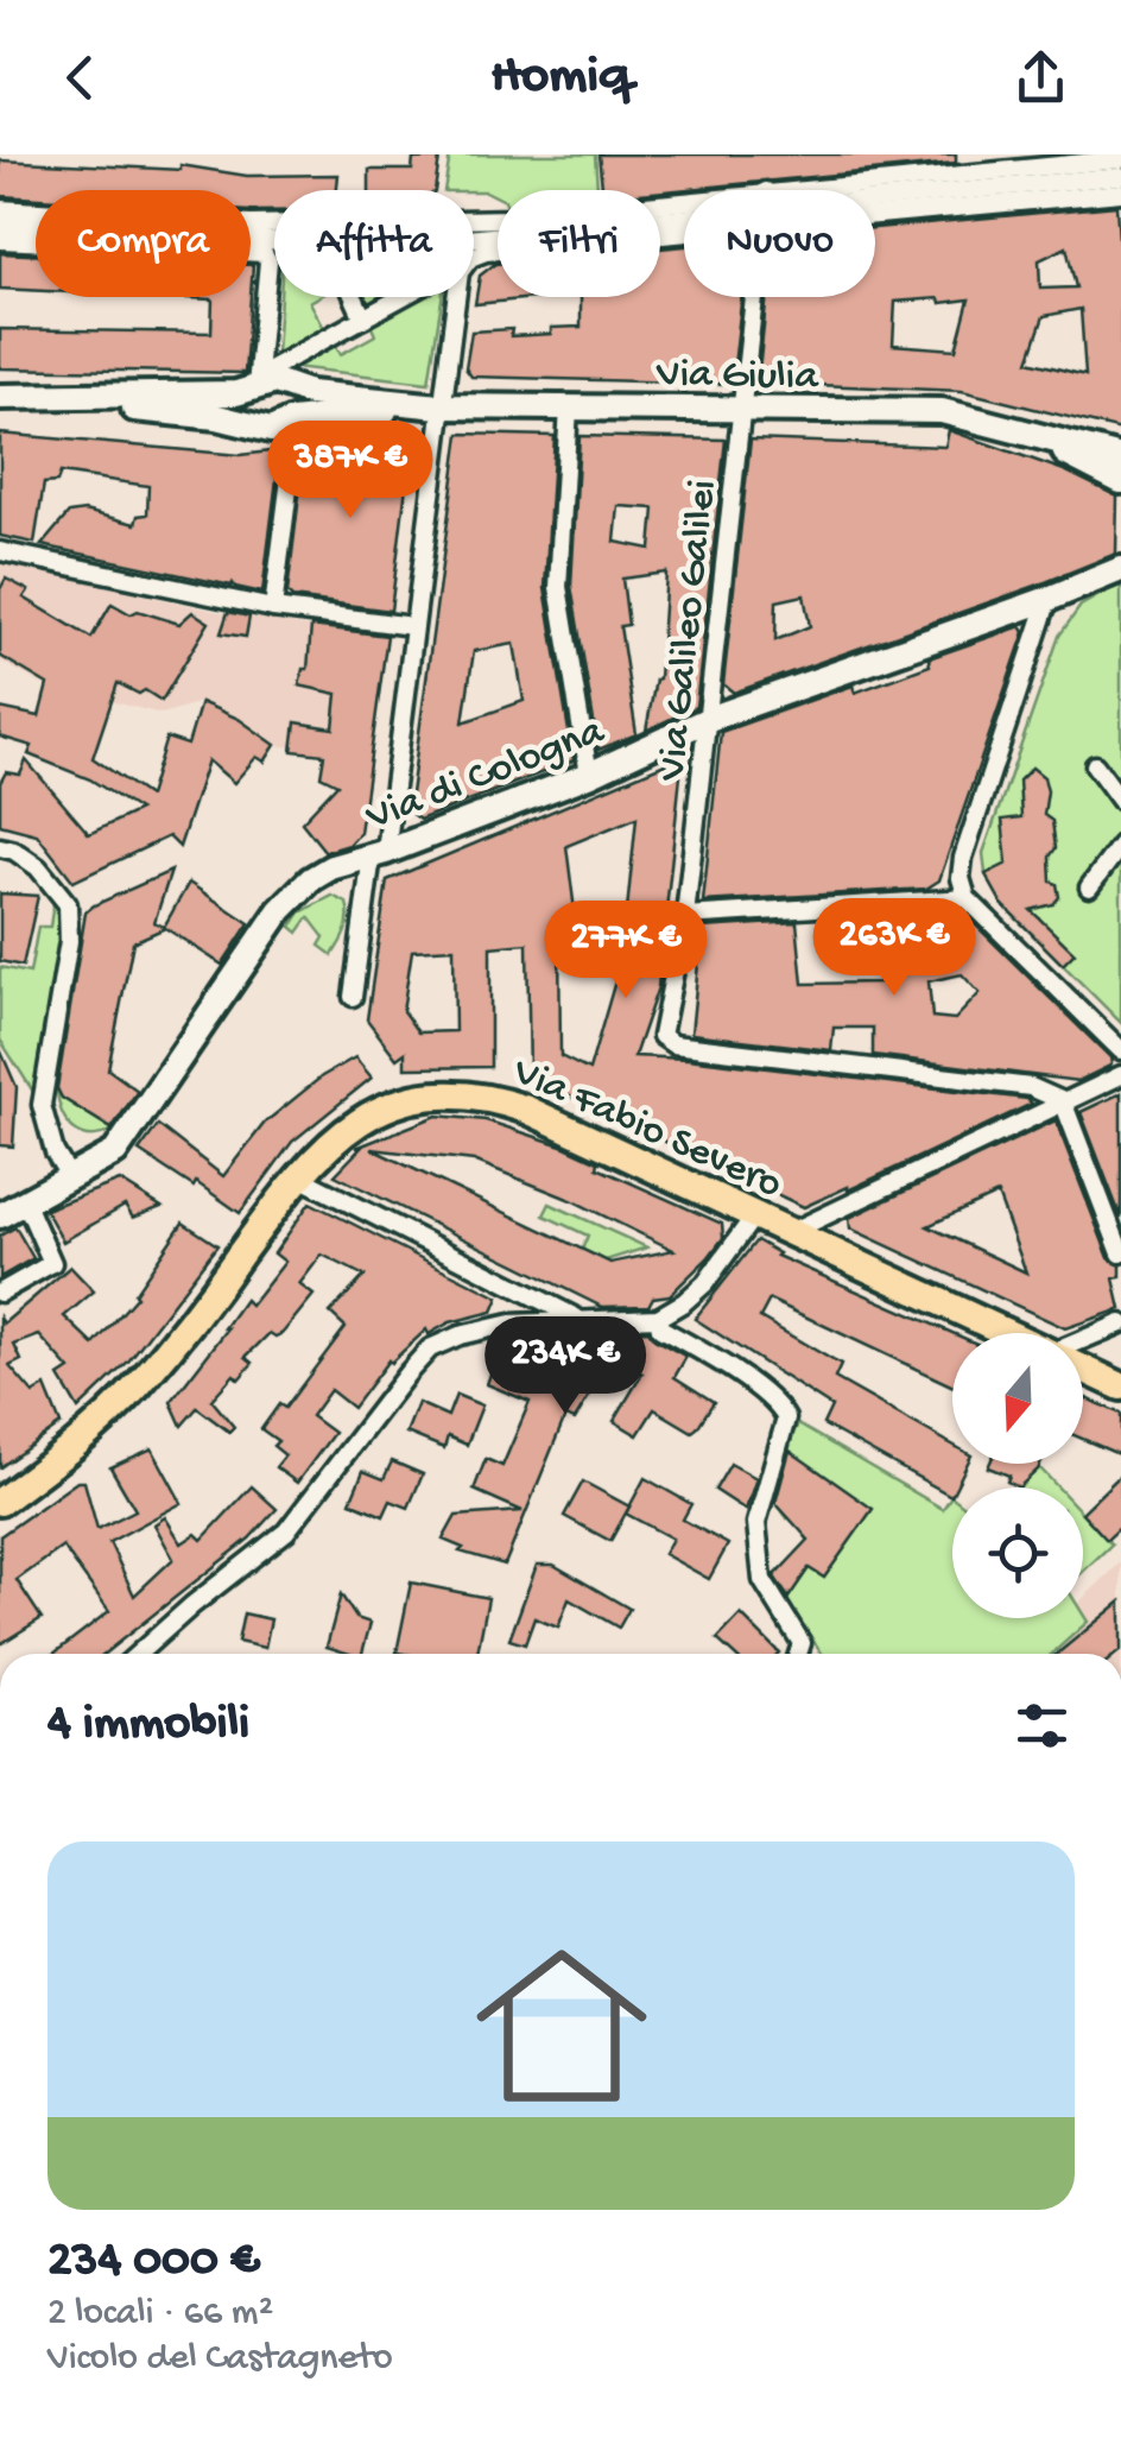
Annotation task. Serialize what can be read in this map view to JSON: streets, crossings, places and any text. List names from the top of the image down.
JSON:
{
  "streets": {
    "main road": ["Via Fabio Severo"],
    "street": ["Via Giulia", "Via Galileo Galilei", "Via di Cologna"]
  },
  "crossings": [
    ["Via Giulia", "Via Galileo Galilei"],
    ["Via Galileo Galilei", "Via di Cologna"]
  ],
  "north": "bottom",
  "page": {
    "header": "Homiq",
    "chip": [
      "Compra",
      "Affitta",
      "Filtri",
      "Nuovo"
    ],
    "price": [
      "387K €",
      "263K €",
      "277K €",
      "234K €"
    ],
    "heading": "4 immobili",
    "list": [
      {
        "name": "234 000 €",
        "note": "2 locali · 66 m² · Vicolo del Castagneto"
      }
    ]
  }
}
